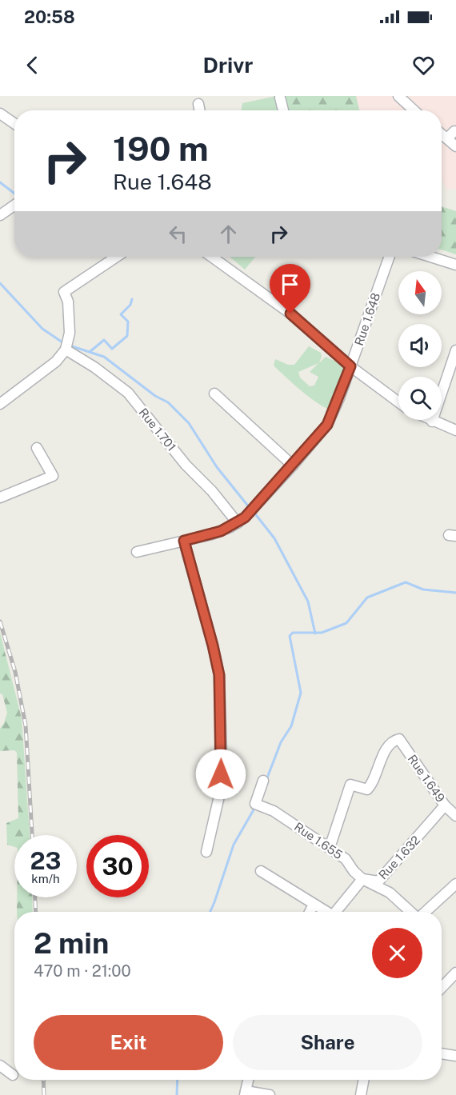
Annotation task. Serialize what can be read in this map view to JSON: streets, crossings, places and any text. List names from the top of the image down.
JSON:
{
  "streets": {
    "street": [
      "Rue 1.648",
      "Rue 1.701",
      "Rue 1.649",
      "Rue 1.655",
      "Rue 1.632"
    ]
  },
  "crossings": [
    ["Rue 1.648", "Rue 1.701"],
    ["Rue 1.649", "Rue 1.655"],
    ["Rue 1.649", "Rue 1.632"],
    ["Rue 1.655", "Rue 1.632"]
  ],
  "north": "top",
  "page": {
    "status": "20:58",
    "header": "Drivr",
    "turn": ["190 m", "Rue 1.648"],
    "speed": "23 km/h",
    "limit": "30",
    "heading": ["2 min", "470 m · 21:00"],
    "buttons": ["Exit", "Share"]
  }
}
